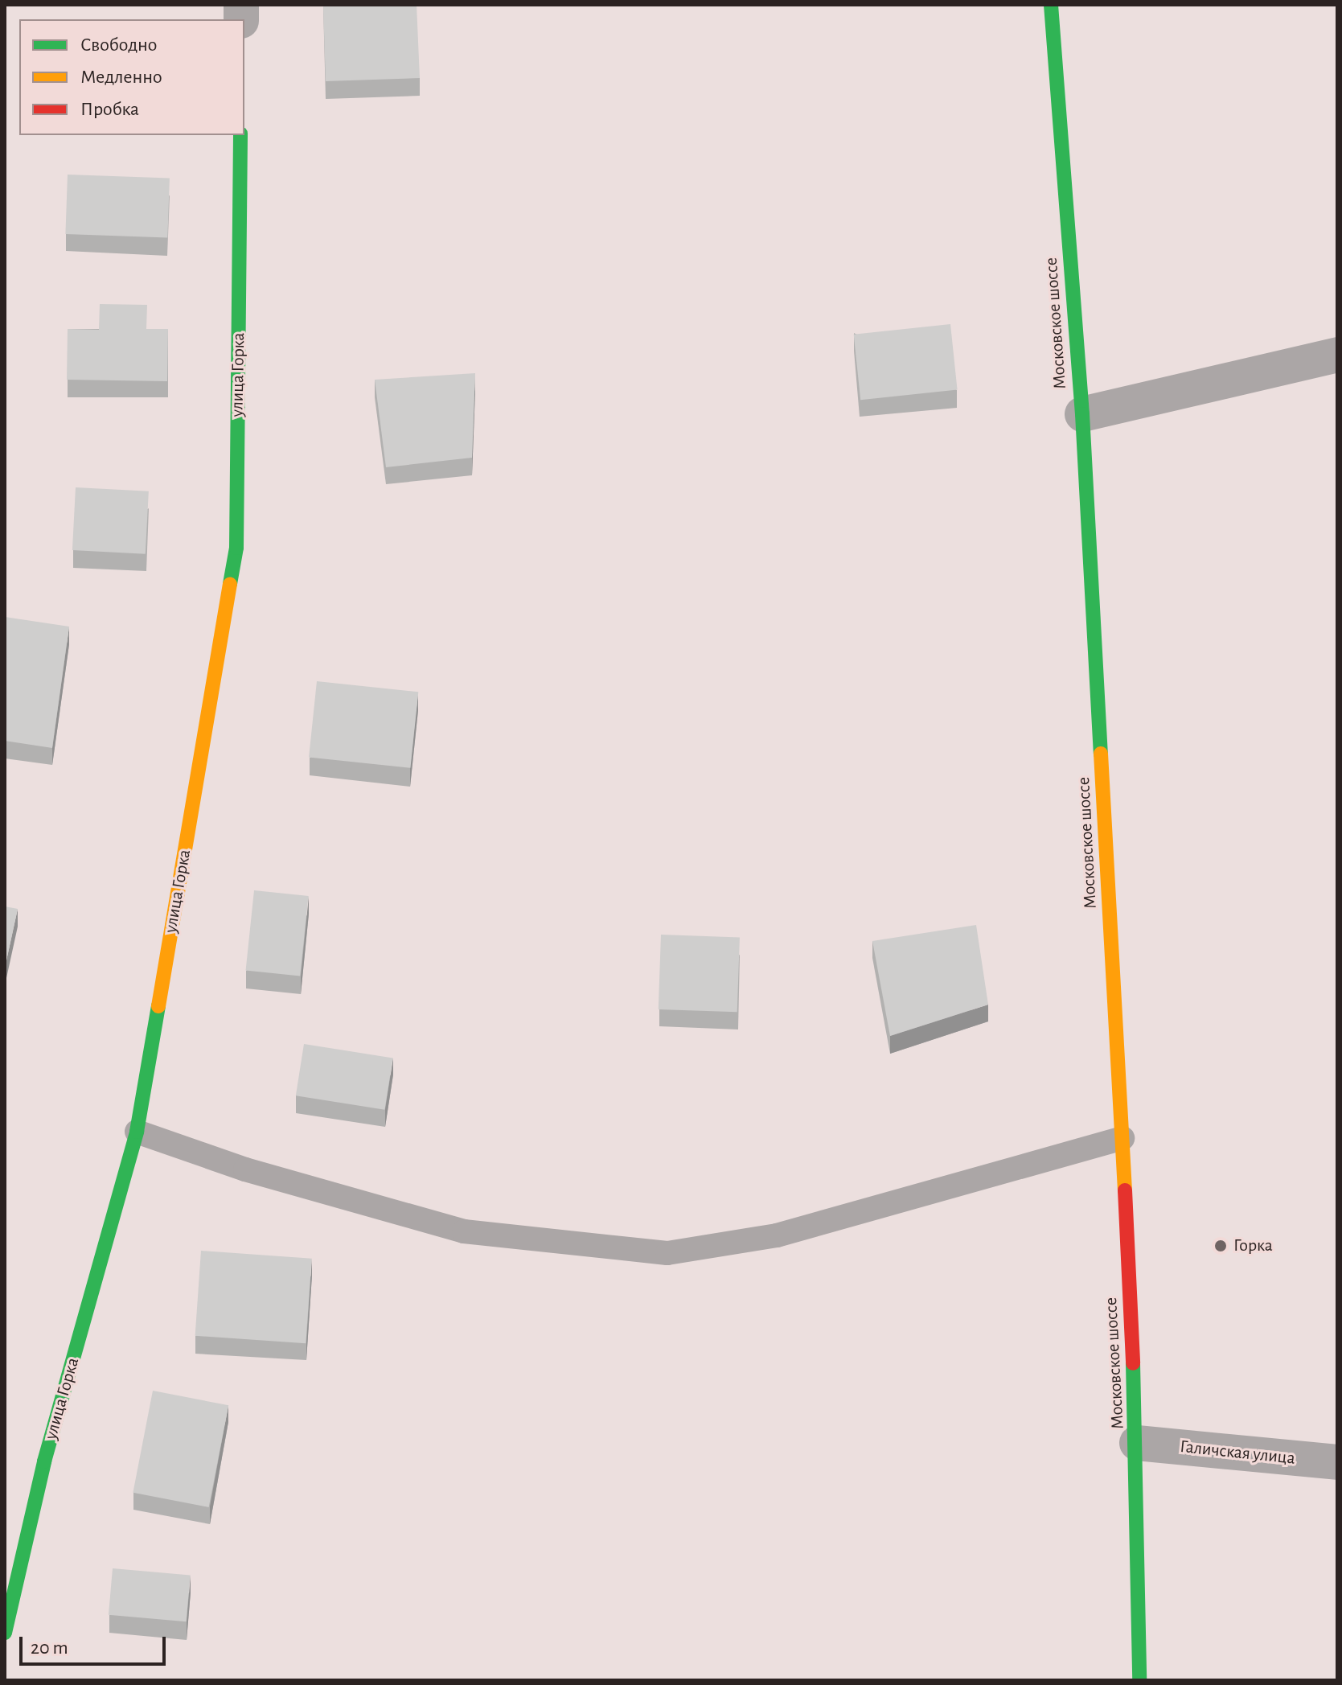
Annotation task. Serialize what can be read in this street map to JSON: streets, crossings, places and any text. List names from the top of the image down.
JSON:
{
  "streets": {
    "main road": ["Московское шоссе", "улица Горка"],
    "street": ["Галичская улица"]
  },
  "crossings": [
    ["Московское шоссе", "Галичская улица"]
  ],
  "places": ["Горка"],
  "legend": ["Свободно", "Медленно", "Пробка"],
  "scale_bar": "20 m"
}
